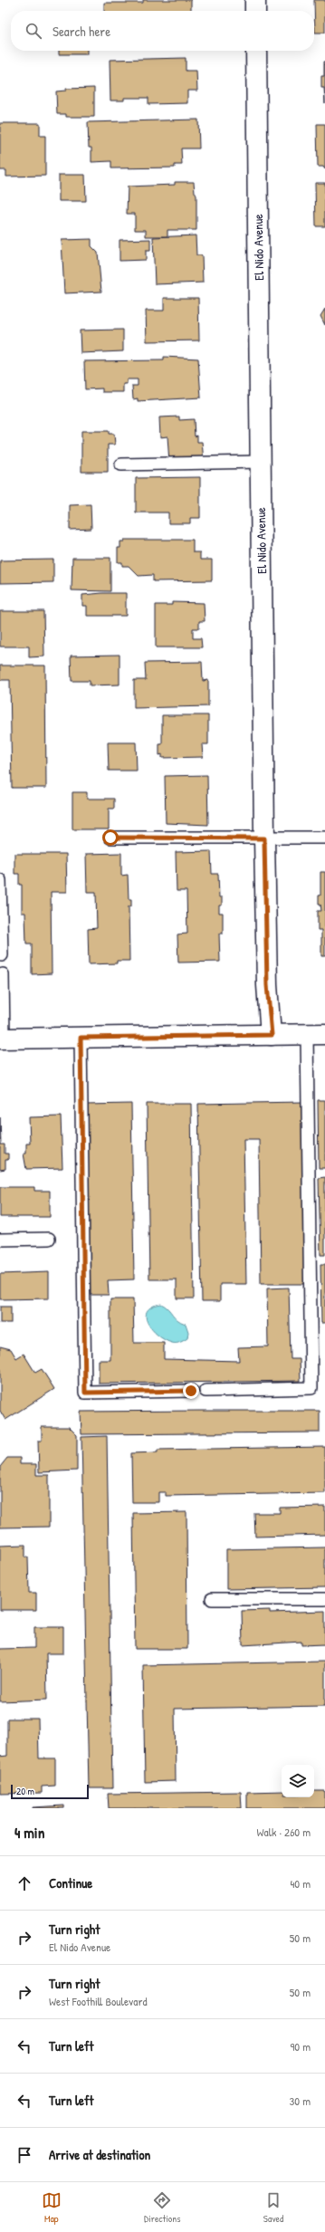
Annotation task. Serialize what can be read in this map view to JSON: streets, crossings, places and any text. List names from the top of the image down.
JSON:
{
  "streets": {
    "street": ["El Nido Avenue"]
  },
  "scale_bar": "20 m",
  "page": {
    "search": "Search here",
    "scale": "20 m",
    "heading": ["4 min", "Walk · 260 m"],
    "list": [
      ["Continue", "40 m"],
      ["Turn right", "El Nido Avenue", "50 m"],
      ["Turn right", "West Foothill Boulevard", "50 m"],
      ["Turn left", "90 m"],
      ["Turn left", "30 m"],
      "Arrive at destination"
    ],
    "nav": ["Map", "Directions", "Saved"]
  }
}
